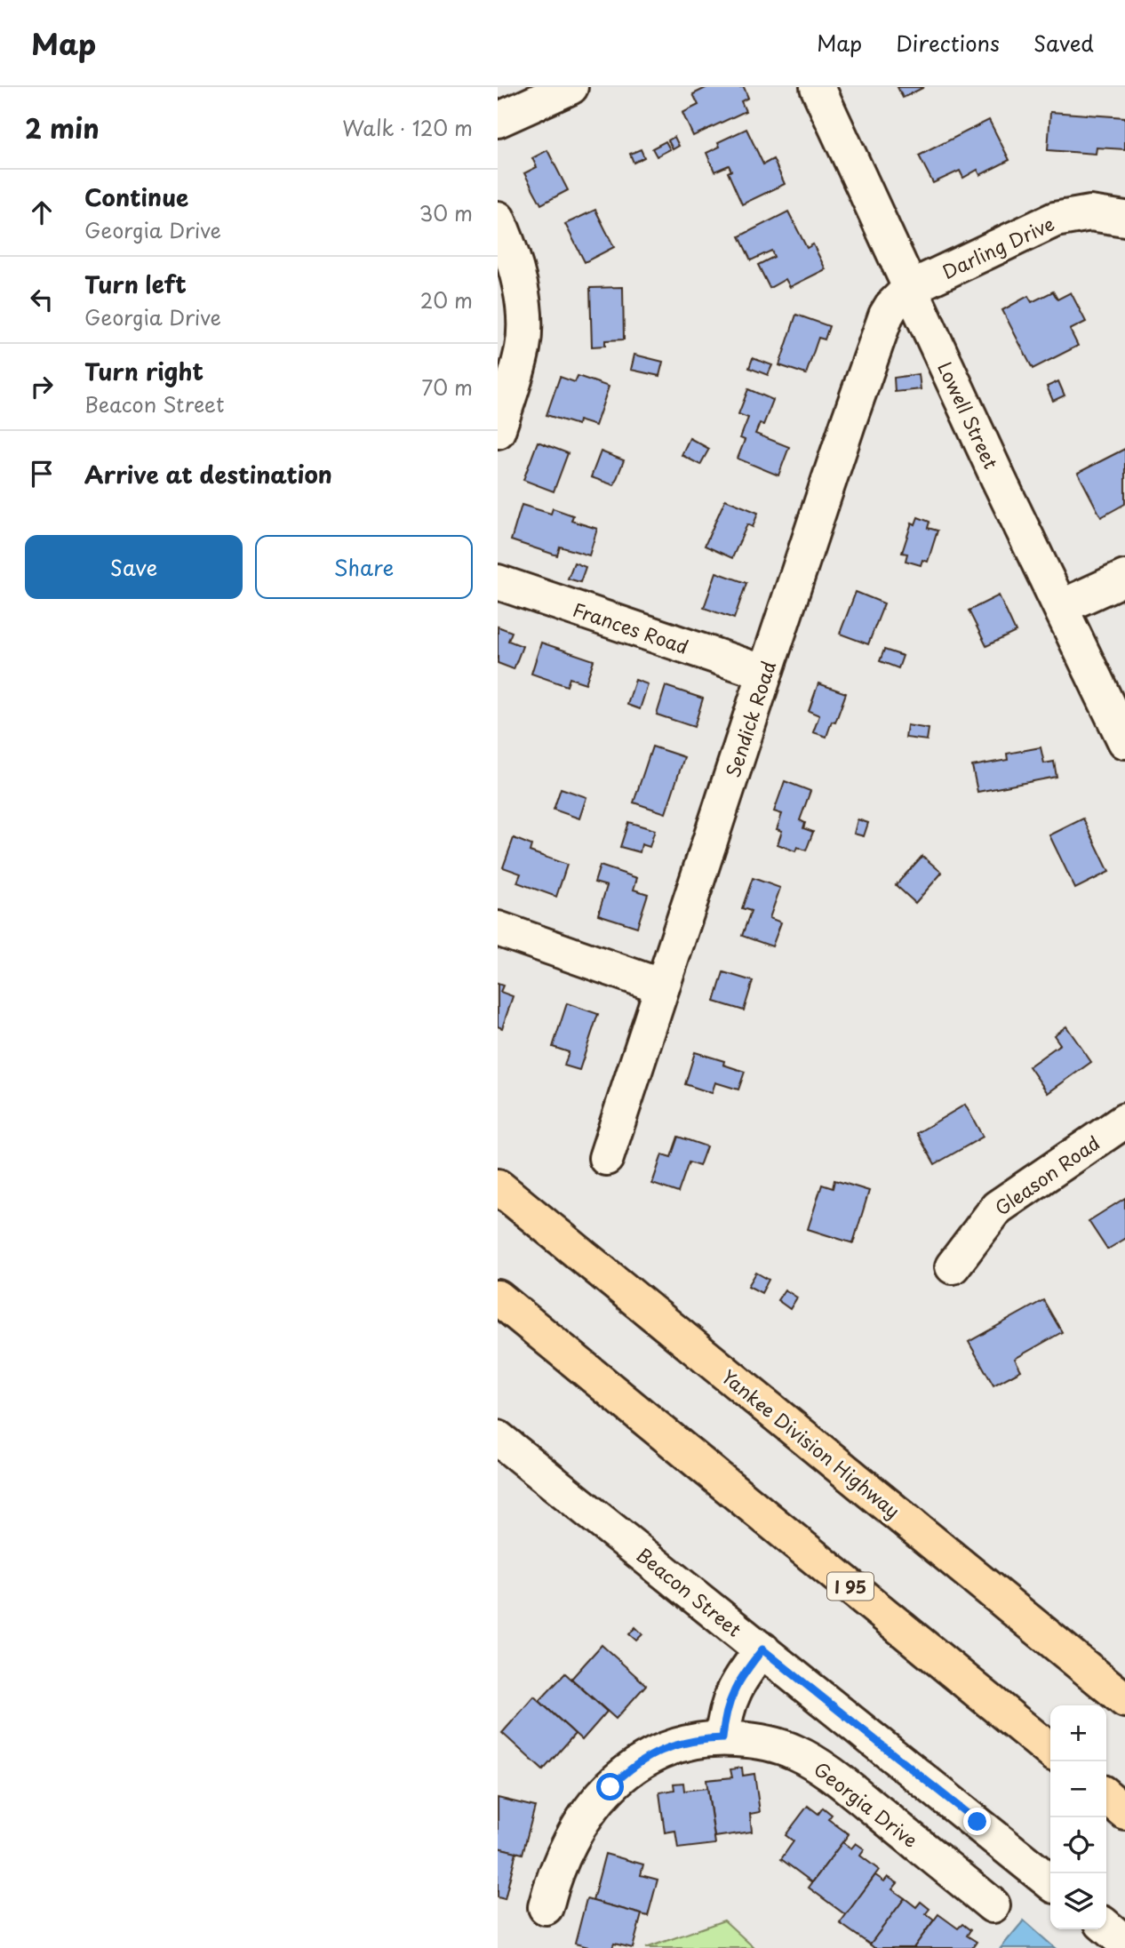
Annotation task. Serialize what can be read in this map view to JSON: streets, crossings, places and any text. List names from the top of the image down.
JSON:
{
  "streets": {
    "highway": ["Yankee Division Highway", "I 95"],
    "street": [
      "Darling Drive",
      "Lowell Street",
      "Frances Road",
      "Sendick Road",
      "Gleason Road",
      "Beacon Street",
      "Georgia Drive"
    ]
  },
  "crossings": [
    ["Darling Drive", "Lowell Street"],
    ["Darling Drive", "Sendick Road"],
    ["Lowell Street", "Sendick Road"],
    ["Frances Road", "Sendick Road"]
  ],
  "page": {
    "header": "Map",
    "nav": ["Map", "Directions", "Saved"],
    "heading": ["2 min", "Walk · 120 m"],
    "list": [
      ["Continue", "Georgia Drive", "30 m"],
      ["Turn left", "Georgia Drive", "20 m"],
      ["Turn right", "Beacon Street", "70 m"],
      "Arrive at destination"
    ],
    "buttons": ["Save", "Share"],
    "map_buttons": ["+", "−"]
  }
}
